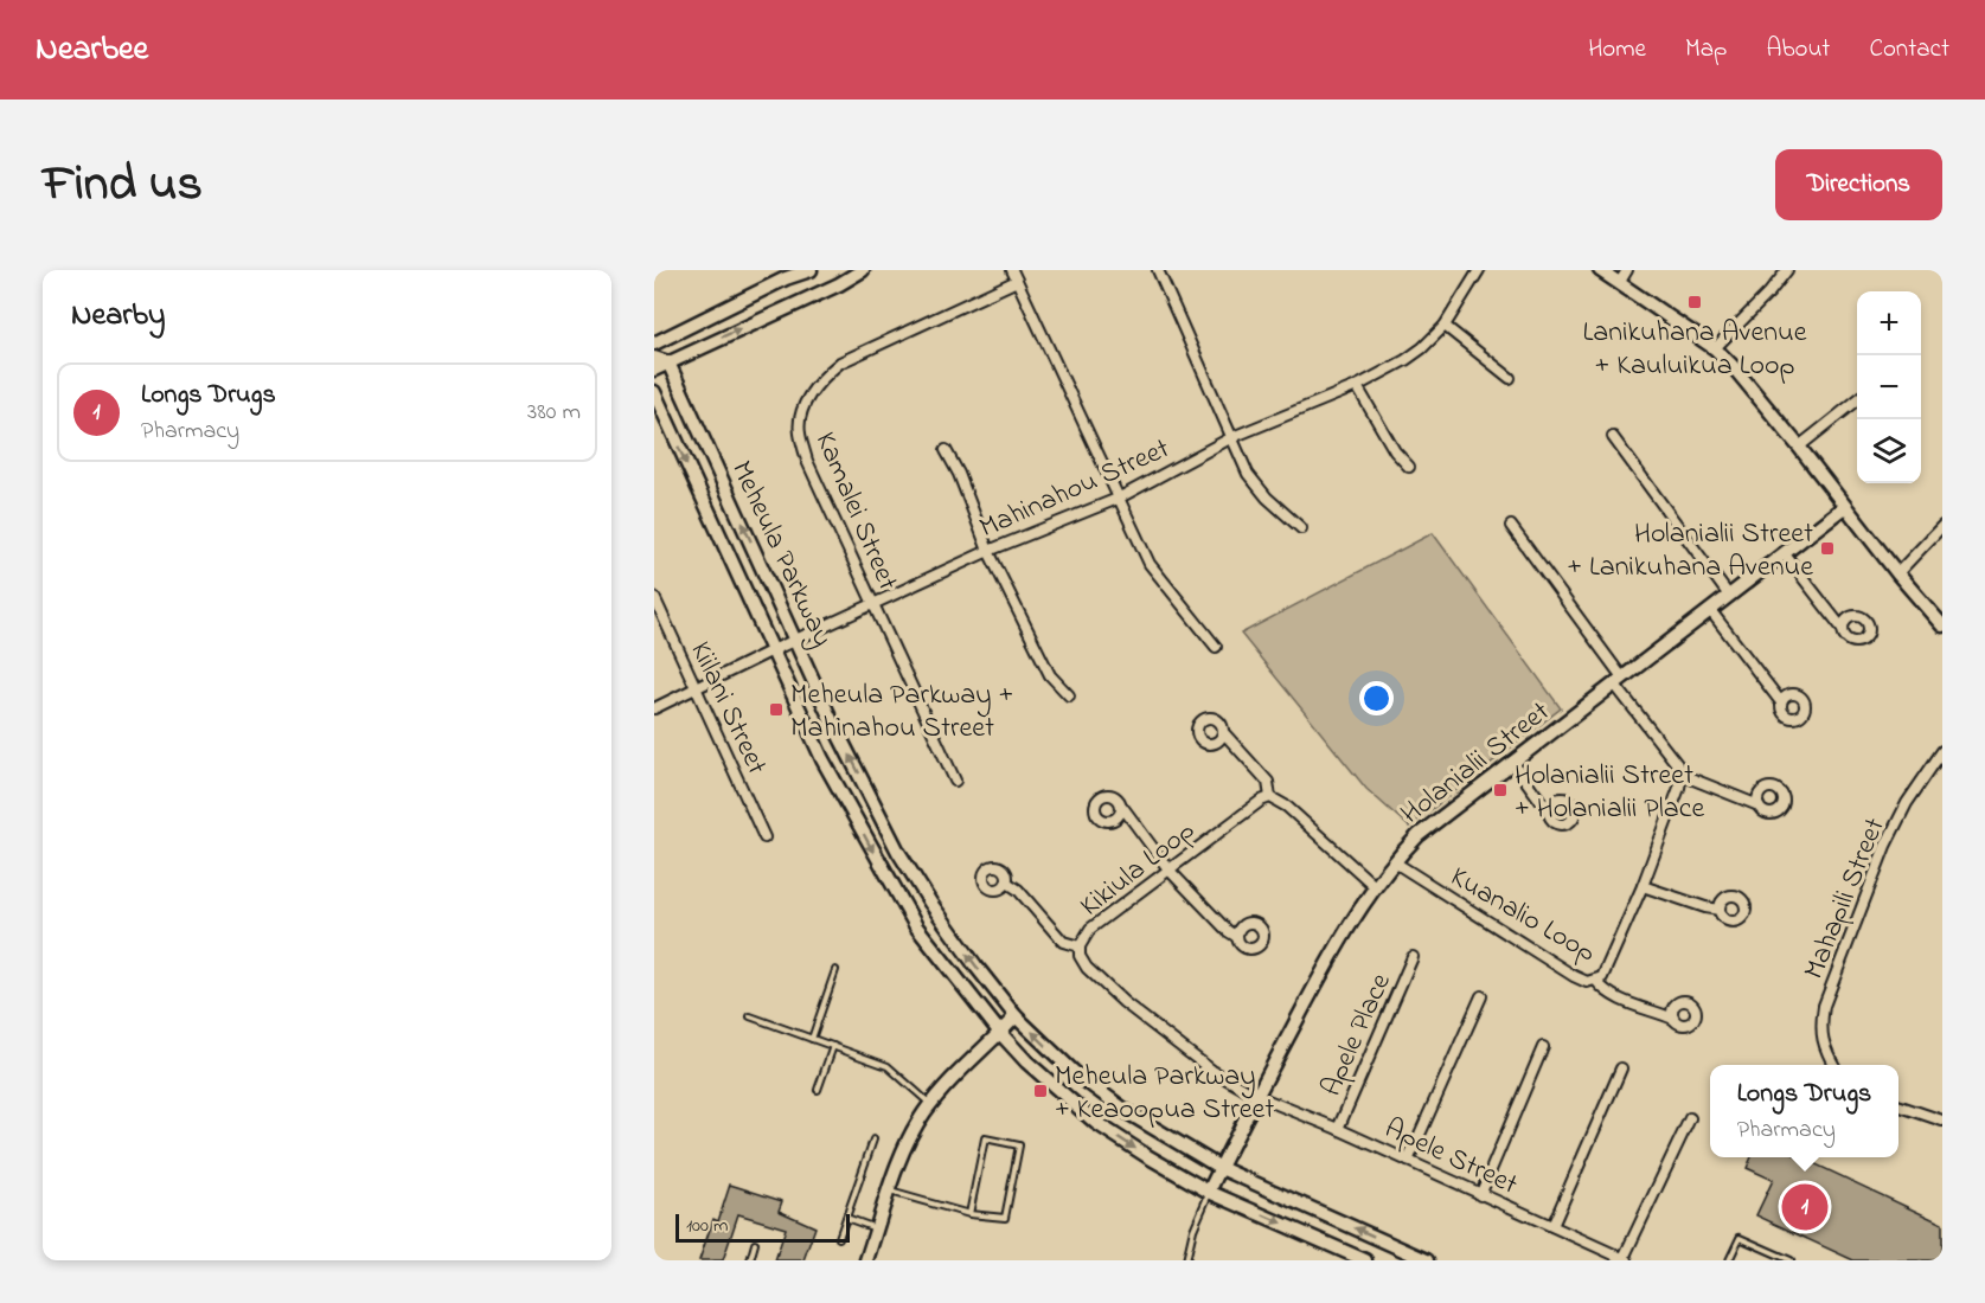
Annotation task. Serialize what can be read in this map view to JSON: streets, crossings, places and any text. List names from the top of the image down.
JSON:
{
  "streets": {
    "street": [
      "Mahinahou Street",
      "Kamalei Street",
      "Meheula Parkway",
      "Kiilani Street",
      "Holanialii Street",
      "Kikiula Loop",
      "Mahapili Street",
      "Kuanalio Loop",
      "Apele Place",
      "Apele Street"
    ]
  },
  "crossings": [
    ["Mahinahou Street", "Kamalei Street"],
    ["Mahinahou Street", "Meheula Parkway"],
    ["Mahinahou Street", "Kiilani Street"],
    ["Meheula Parkway", "Holanialii Street"],
    ["Holanialii Street", "Kikiula Loop"],
    ["Holanialii Street", "Kuanalio Loop"],
    ["Holanialii Street", "Apele Street"],
    ["Kikiula Loop", "Apele Street"],
    ["Apele Place", "Apele Street"]
  ],
  "places": {
    "transit": [
      "Lanikuhana Avenue + Kauluikua Loop",
      "Holanialii Street + Lanikuhana Avenue",
      "Meheula Parkway + Mahinahou Street",
      "Holanialii Street + Holanialii Place",
      "Meheula Parkway + Keaoopua Street"
    ]
  },
  "scale_bar": "100 m",
  "page": {
    "header": "Nearbee",
    "nav": [
      "Home",
      "Map",
      "About",
      "Contact"
    ],
    "title": "Find us",
    "buttons": "Directions",
    "heading": "Nearby",
    "map_buttons": ["+", "−"],
    "list": [
      {
        "mark": "1",
        "name": "Longs Drugs",
        "note": "Pharmacy",
        "value": "380 m"
      }
    ],
    "popup": ["Longs Drugs", "Pharmacy"],
    "pins": "1",
    "scale": "100 m"
  }
}
